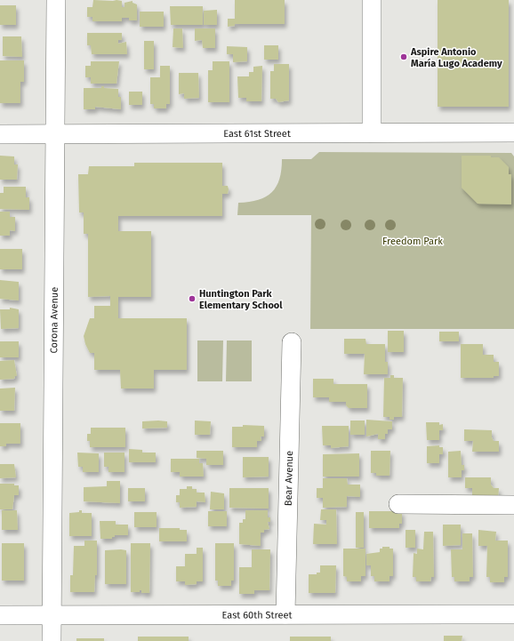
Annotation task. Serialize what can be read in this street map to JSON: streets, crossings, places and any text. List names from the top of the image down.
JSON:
{
  "streets": {
    "street": [
      "East 61st Street",
      "Corona Avenue",
      "Bear Avenue",
      "East 60th Street"
    ]
  },
  "crossings": [
    ["East 61st Street", "Corona Avenue"],
    ["Corona Avenue", "East 60th Street"],
    ["Bear Avenue", "East 60th Street"]
  ],
  "parks": ["Freedom Park"],
  "places": ["Aspire Antonio María Lugo Academy", "Huntington Park Elementary School"]
}
